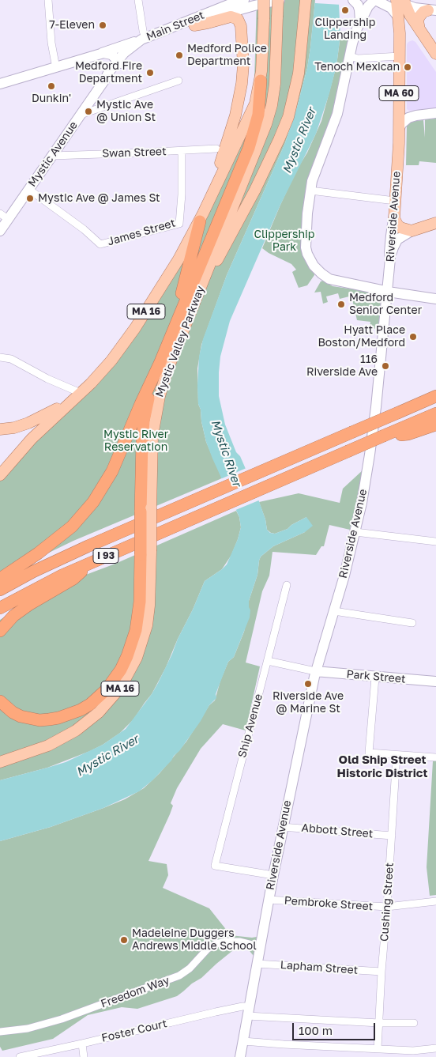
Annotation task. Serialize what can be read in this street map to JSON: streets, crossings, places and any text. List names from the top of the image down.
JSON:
{
  "streets": {
    "highway": ["I 93"],
    "main road": [
      "Main Street",
      "MA 60",
      "Mystic Avenue",
      "Riverside Avenue",
      "MA 16",
      "Mystic Valley Parkway",
      "Park Street"
    ],
    "street": [
      "Swan Street",
      "James Street",
      "Ship Avenue",
      "Abbott Street",
      "Cushing Street",
      "Pembroke Street",
      "Lapham Street",
      "Freedom Way",
      "Foster Court"
    ]
  },
  "crossings": [
    ["Main Street", "Mystic Avenue"],
    ["Main Street", "MA 16"],
    ["Main Street", "Mystic Valley Parkway"],
    ["MA 60", "Riverside Avenue"],
    ["Swan Street", "Mystic Avenue"],
    ["Swan Street", "James Street"],
    ["Mystic Avenue", "James Street"],
    ["Riverside Avenue", "Park Street"],
    ["Riverside Avenue", "Ship Avenue"],
    ["Riverside Avenue", "Abbott Street"],
    ["Riverside Avenue", "Pembroke Street"],
    ["Riverside Avenue", "Lapham Street"],
    ["Riverside Avenue", "Freedom Way"],
    ["Riverside Avenue", "Foster Court"],
    ["Abbott Street", "Cushing Street"],
    ["Cushing Street", "Pembroke Street"],
    ["Cushing Street", "Lapham Street"],
    ["Cushing Street", "Foster Court"]
  ],
  "districts": ["Old Ship Street Historic District"],
  "water": ["Mystic River"],
  "parks": ["Clippership Park", "Mystic River Reservation"],
  "places": [
    "Clippership Landing",
    "7-Eleven",
    "Medford Police Department",
    "Tenoch Mexican",
    "Medford Fire Department",
    "Dunkin'",
    "Mystic Ave @ Union St",
    "Mystic Ave @ James St",
    "Medford Senior Center",
    "Hyatt Place Boston/Medford",
    "116 Riverside Ave",
    "Riverside Ave @ Marine St",
    "Madeleine Duggers Andrews Middle School"
  ],
  "scale_bar": "100 m"
}
